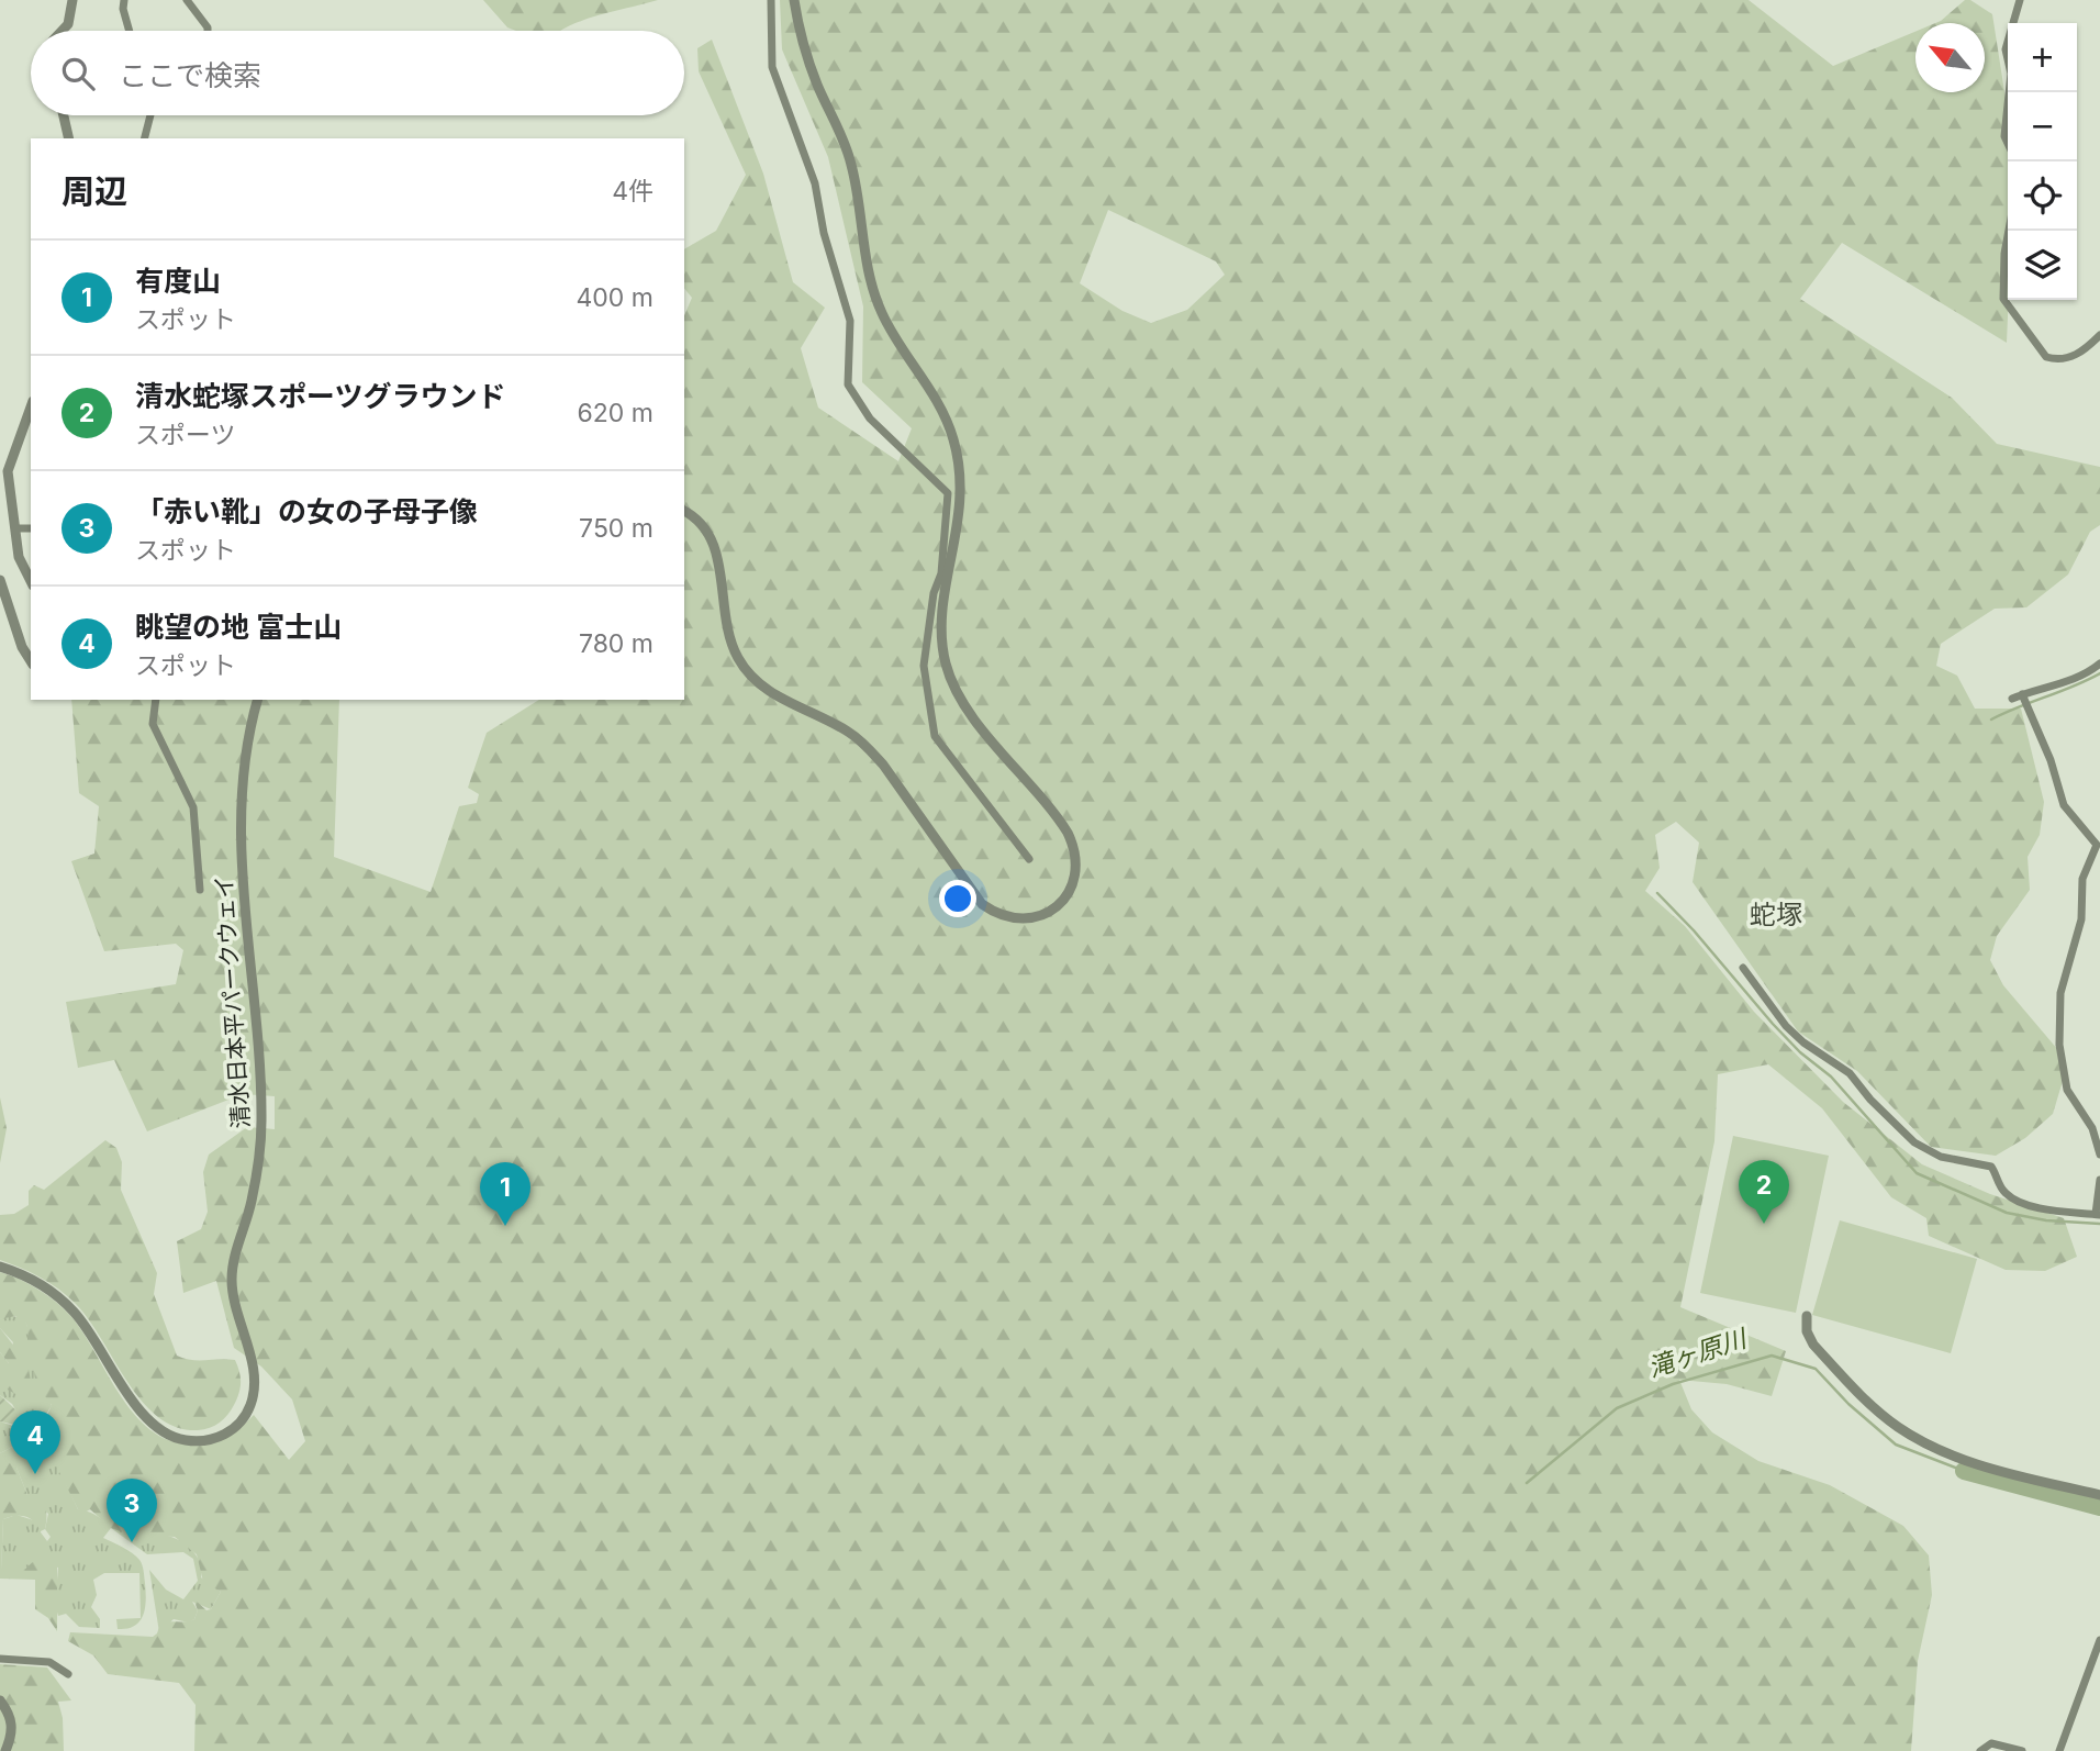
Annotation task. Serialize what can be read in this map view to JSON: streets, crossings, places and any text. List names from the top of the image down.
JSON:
{
  "streets": {
    "street": ["清水日本平パークウェイ"]
  },
  "districts": ["蛇塚"],
  "water": ["滝ヶ原川"],
  "north": "top left",
  "page": {
    "map_buttons": ["+", "−"],
    "search": "ここで検索",
    "heading": ["周辺", "4件"],
    "list": [
      {
        "mark": "1",
        "name": "有度山",
        "note": "スポット",
        "value": "400 m"
      },
      {
        "mark": "2",
        "name": "清水蛇塚スポーツグラウンド",
        "note": "スポーツ",
        "value": "620 m"
      },
      {
        "mark": "3",
        "name": "「赤い靴」の女の子母子像",
        "note": "スポット",
        "value": "750 m"
      },
      {
        "mark": "4",
        "name": "眺望の地 富士山",
        "note": "スポット",
        "value": "780 m"
      }
    ],
    "pins": [
      "2",
      "1",
      "4",
      "3"
    ]
  }
}
